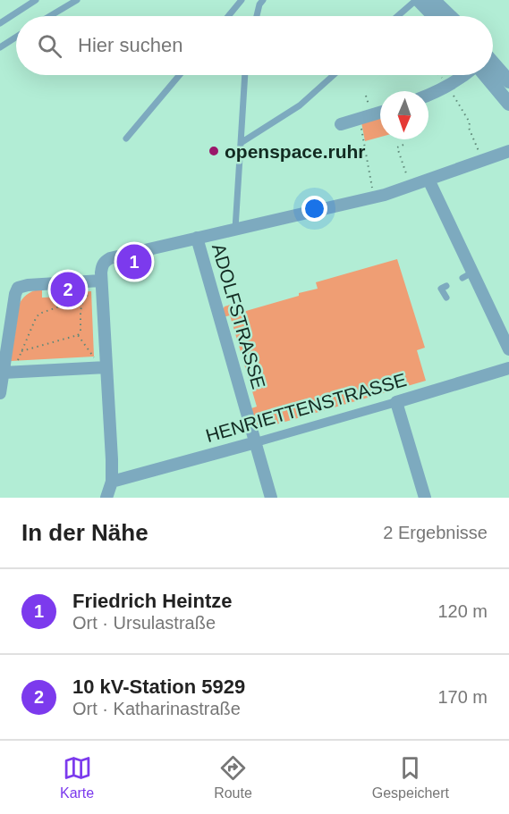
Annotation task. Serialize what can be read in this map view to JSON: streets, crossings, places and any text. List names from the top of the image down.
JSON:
{
  "streets": {
    "street": ["ADOLFSTRASSE", "HENRIETTENSTRASSE"]
  },
  "crossings": [
    ["ADOLFSTRASSE", "HENRIETTENSTRASSE"]
  ],
  "places": ["openspace.ruhr"],
  "north": "bottom",
  "page": {
    "search": "Hier suchen",
    "pins": ["1", "2"],
    "heading": ["In der Nähe", "2 Ergebnisse"],
    "list": [
      {
        "mark": "1",
        "name": "Friedrich Heintze",
        "note": "Ort · Ursulastraße",
        "value": "120 m"
      },
      {
        "mark": "2",
        "name": "10 kV-Station 5929",
        "note": "Ort · Katharinastraße",
        "value": "170 m"
      }
    ],
    "nav": ["Karte", "Route", "Gespeichert"]
  }
}
